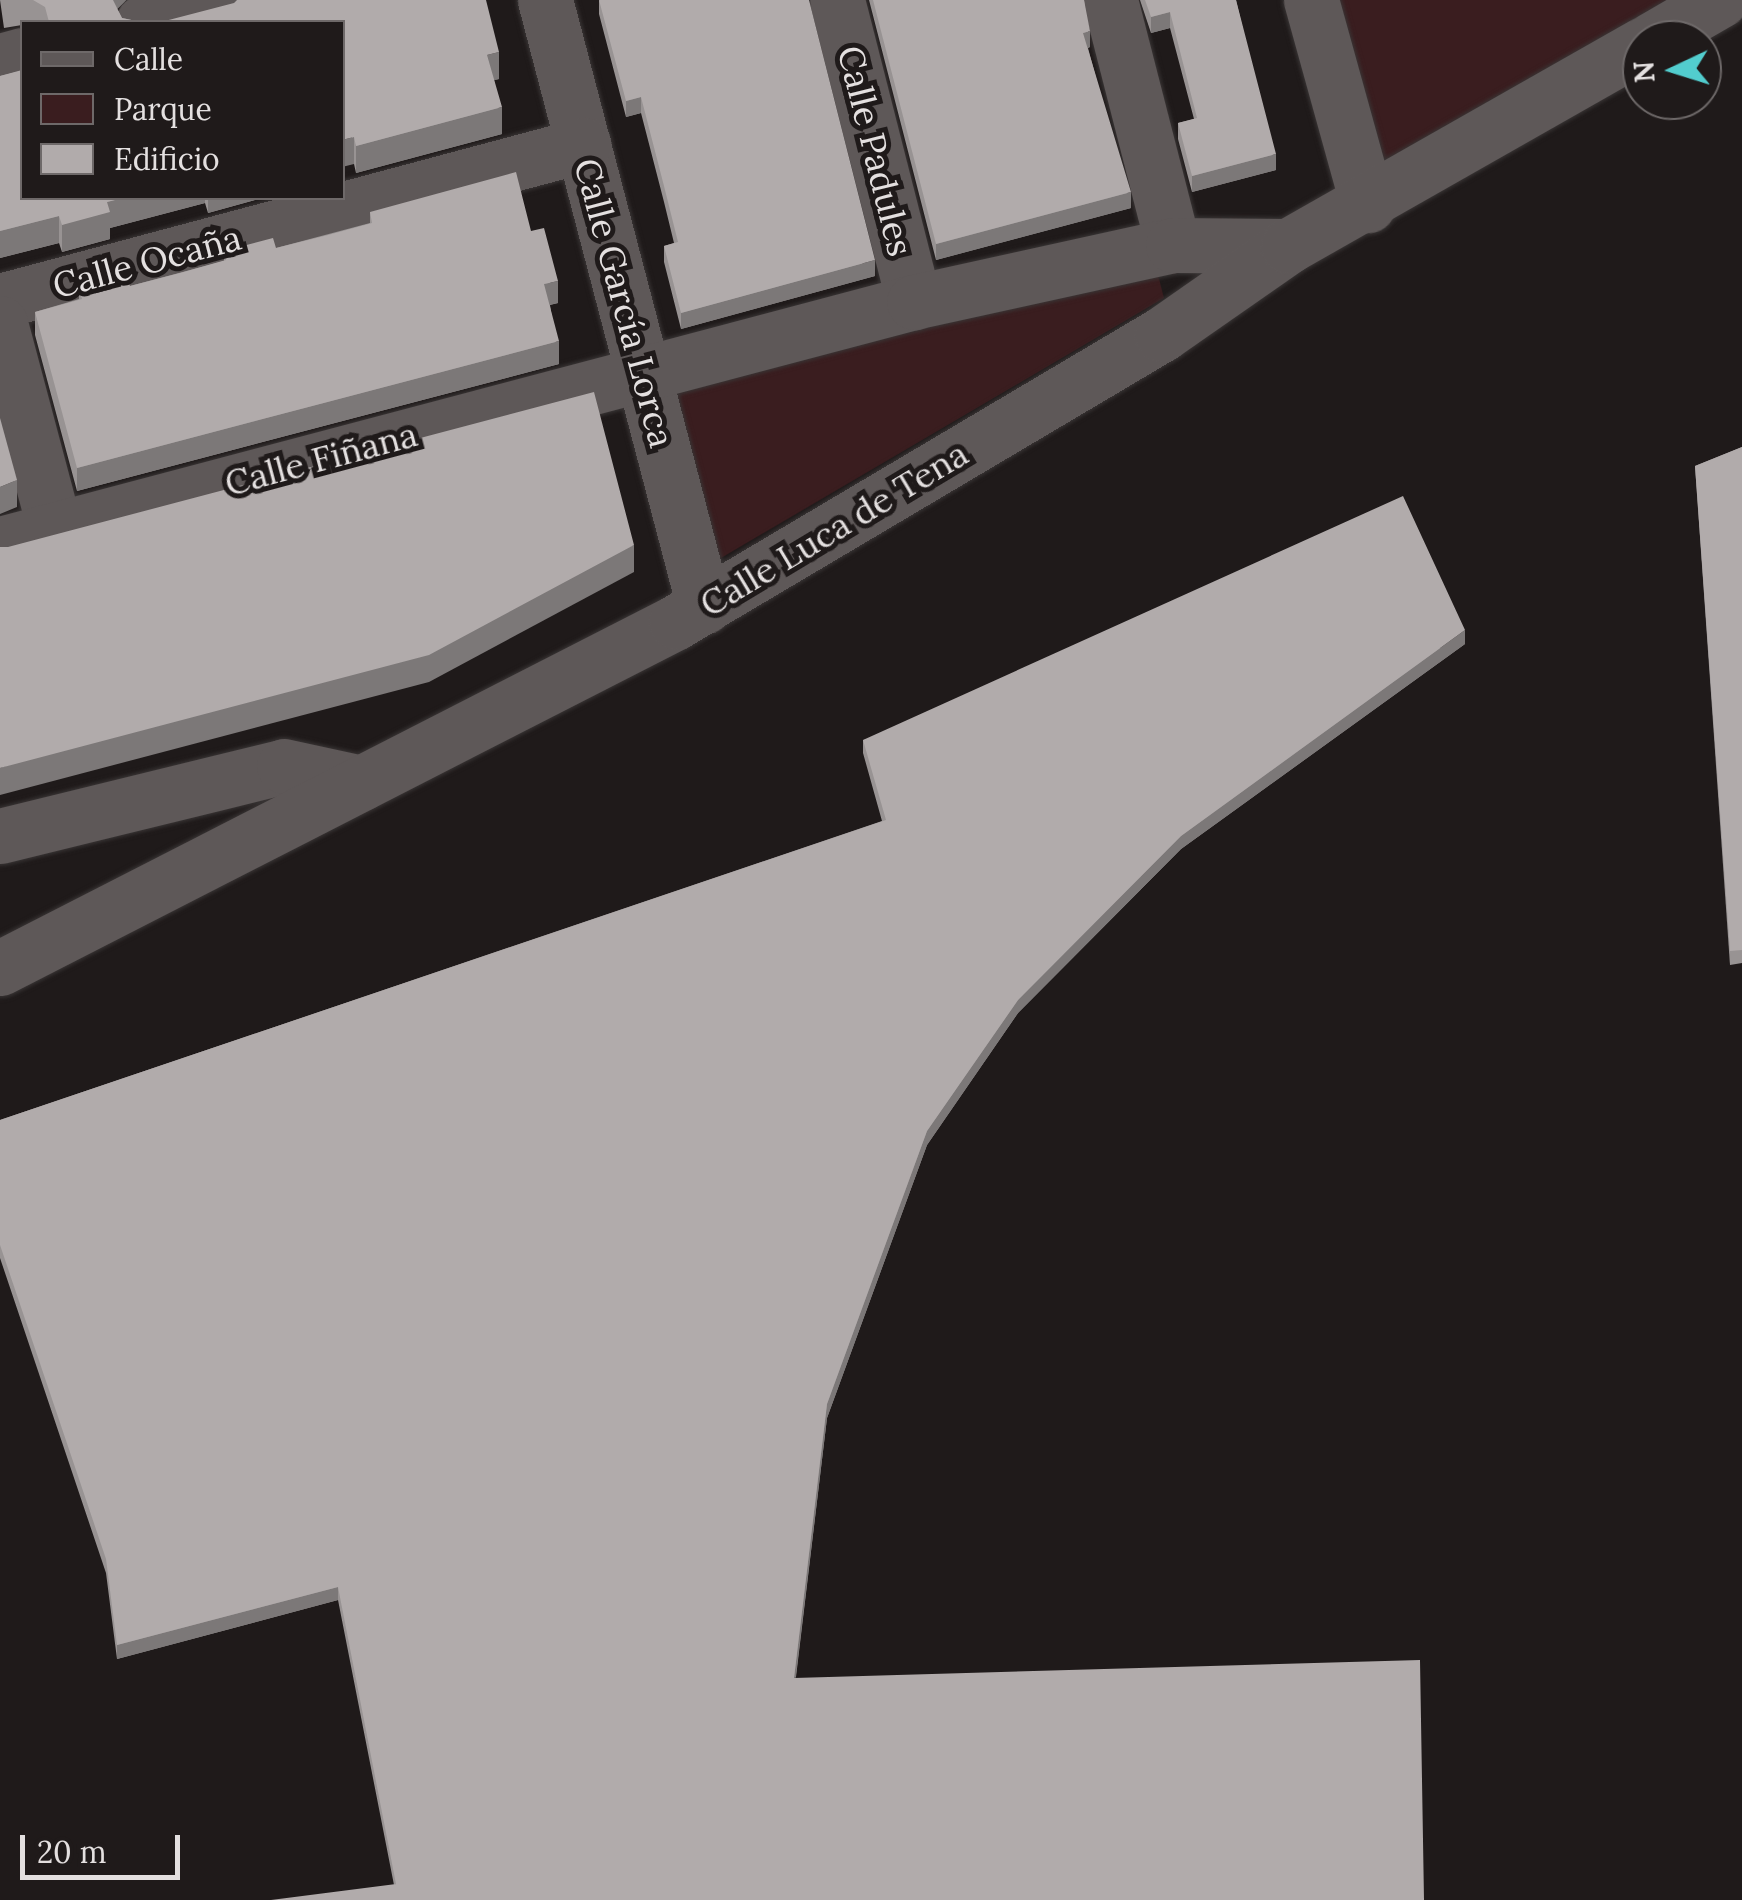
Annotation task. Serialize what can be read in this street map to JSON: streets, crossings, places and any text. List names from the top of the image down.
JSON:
{
  "streets": {
    "street": [
      "Calle Padules",
      "Calle Ocaña",
      "Calle García Lorca",
      "Calle Fiñana",
      "Calle Luca de Tena"
    ]
  },
  "crossings": [
    ["Calle Padules", "Calle Fiñana"],
    ["Calle Ocaña", "Calle García Lorca"],
    ["Calle García Lorca", "Calle Fiñana"],
    ["Calle García Lorca", "Calle Luca de Tena"],
    ["Calle Fiñana", "Calle Luca de Tena"]
  ],
  "legend": ["Calle", "Parque", "Edificio"],
  "scale_bar": "20 m",
  "north": "left"
}
